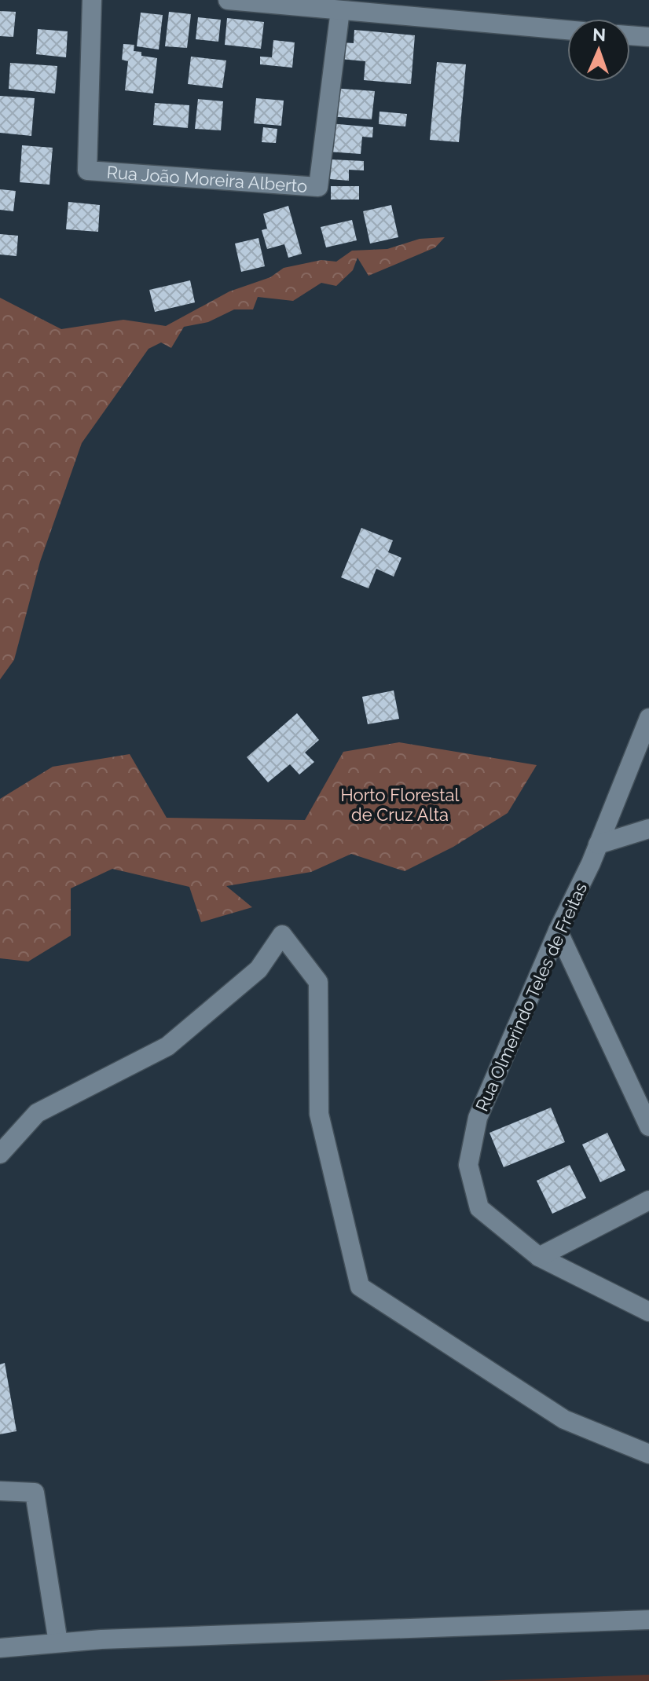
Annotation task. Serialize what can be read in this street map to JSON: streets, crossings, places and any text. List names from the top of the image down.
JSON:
{
  "streets": {
    "street": ["Rua João Moreira Alberto", "Rua Olmerindo Teles de Freitas"]
  },
  "parks": ["Horto Florestal de Cruz Alta"],
  "north": "top"
}
